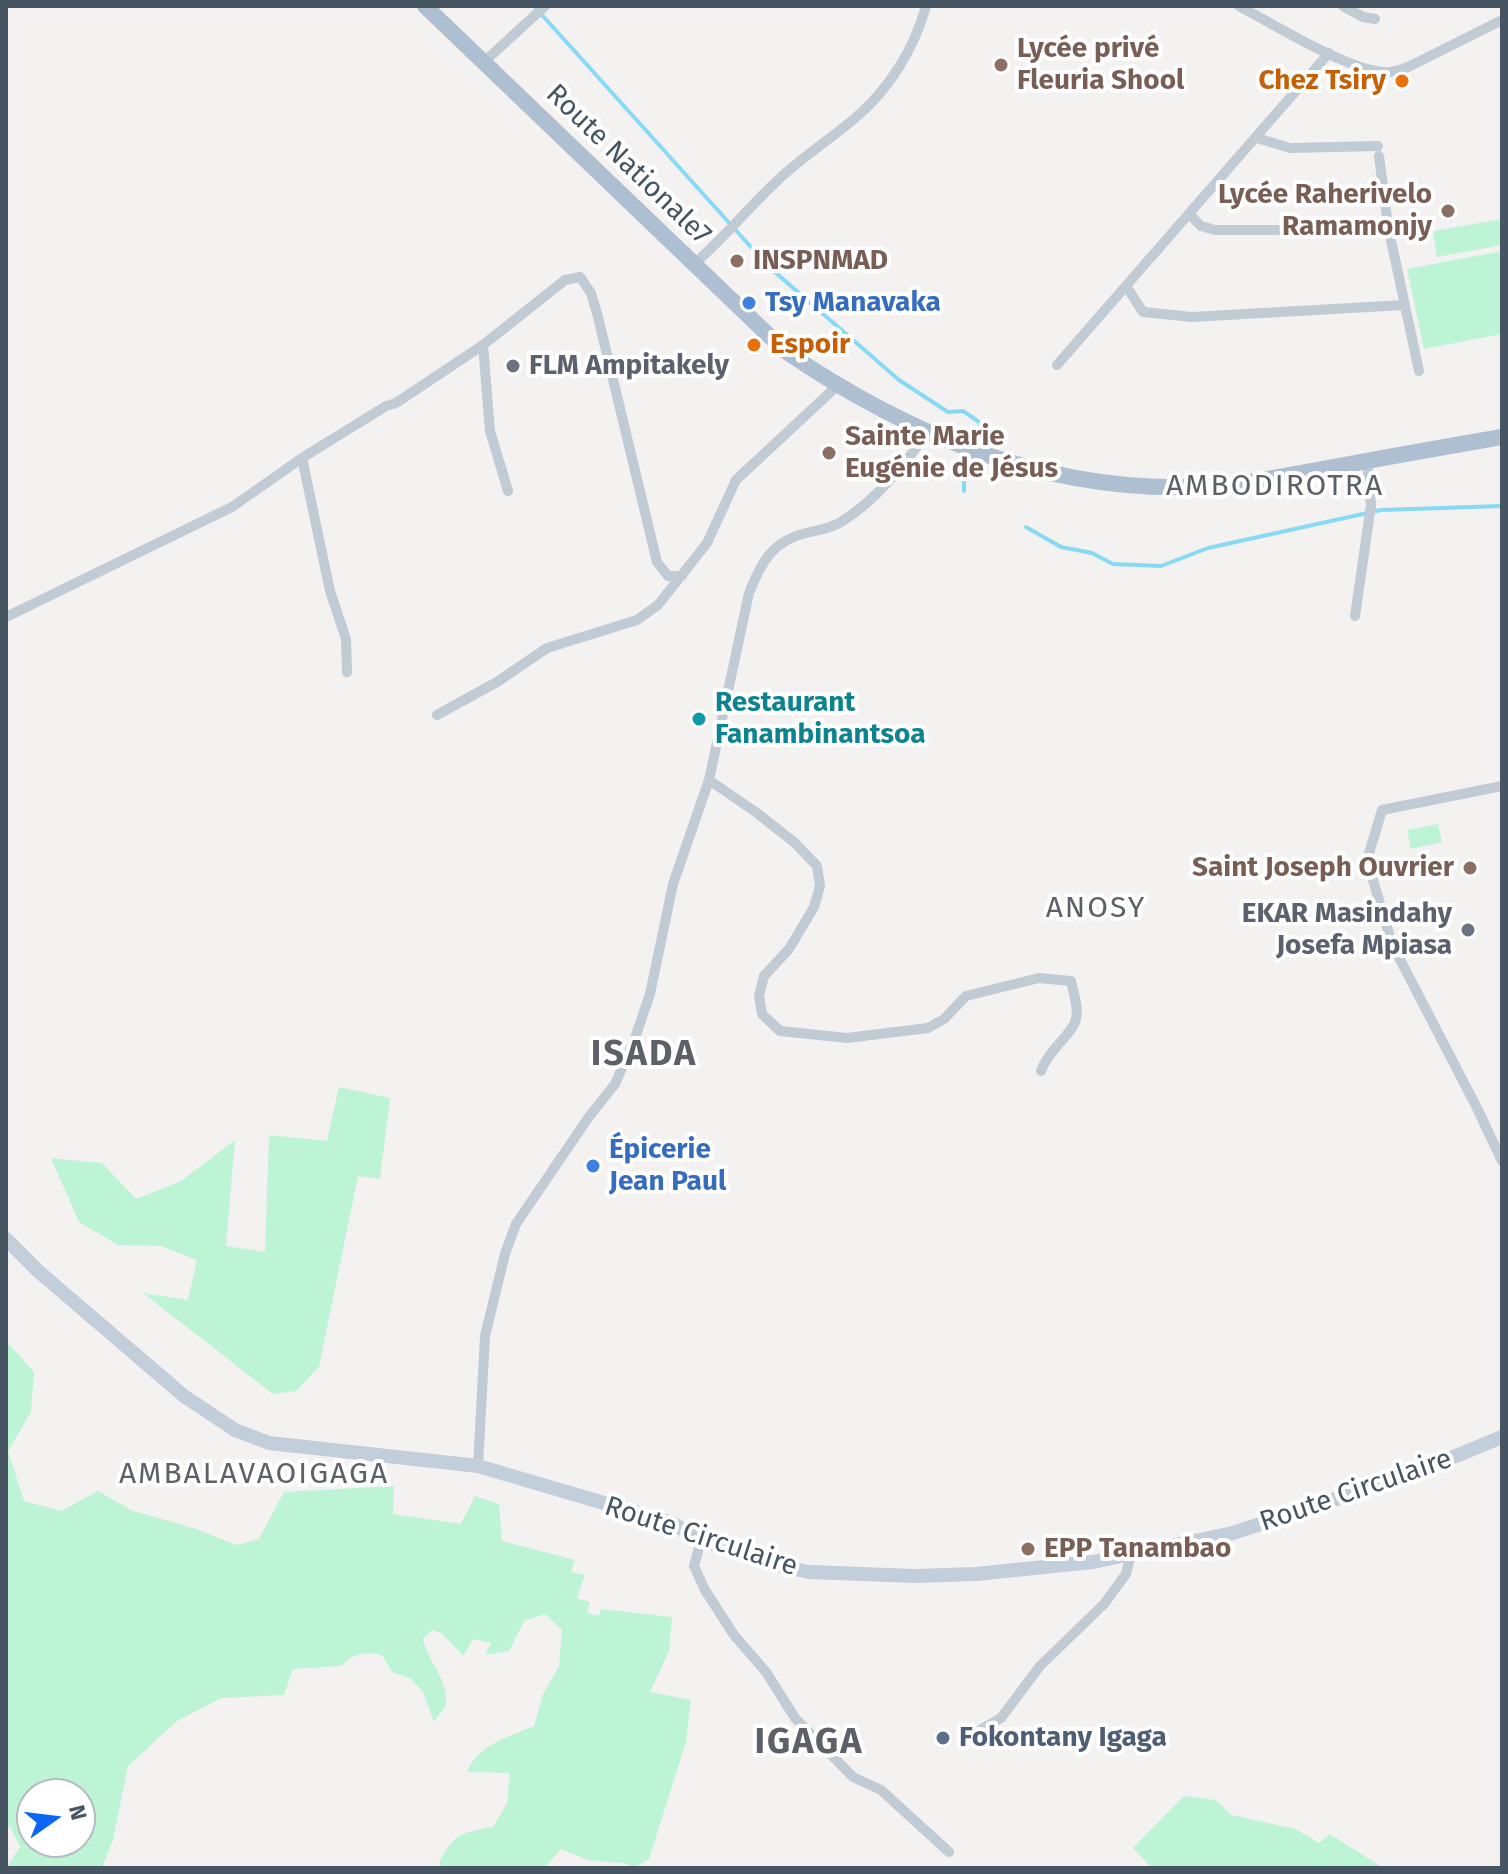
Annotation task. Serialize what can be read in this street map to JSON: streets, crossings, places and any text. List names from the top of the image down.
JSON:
{
  "streets": {
    "main road": ["Route Nationale7"],
    "street": ["Route Circulaire"]
  },
  "districts": [
    "AMBODIROTRA",
    "ANOSY",
    "ISADA",
    "AMBALAVAOIGAGA",
    "IGAGA"
  ],
  "places": [
    "Lycée privé Fleuria Shool",
    "Chez Tsiry",
    "Lycée Raherivelo Ramamonjy",
    "INSPNMAD",
    "Tsy Manavaka",
    "Espoir",
    "FLM Ampitakely",
    "Sainte Marie Eugénie de Jésus",
    "Restaurant Fanambinantsoa",
    "Saint Joseph Ouvrier",
    "EKAR Masindahy Josefa Mpiasa",
    "Épicerie Jean Paul",
    "EPP Tanambao",
    "Fokontany Igaga"
  ],
  "north": "right"
}
